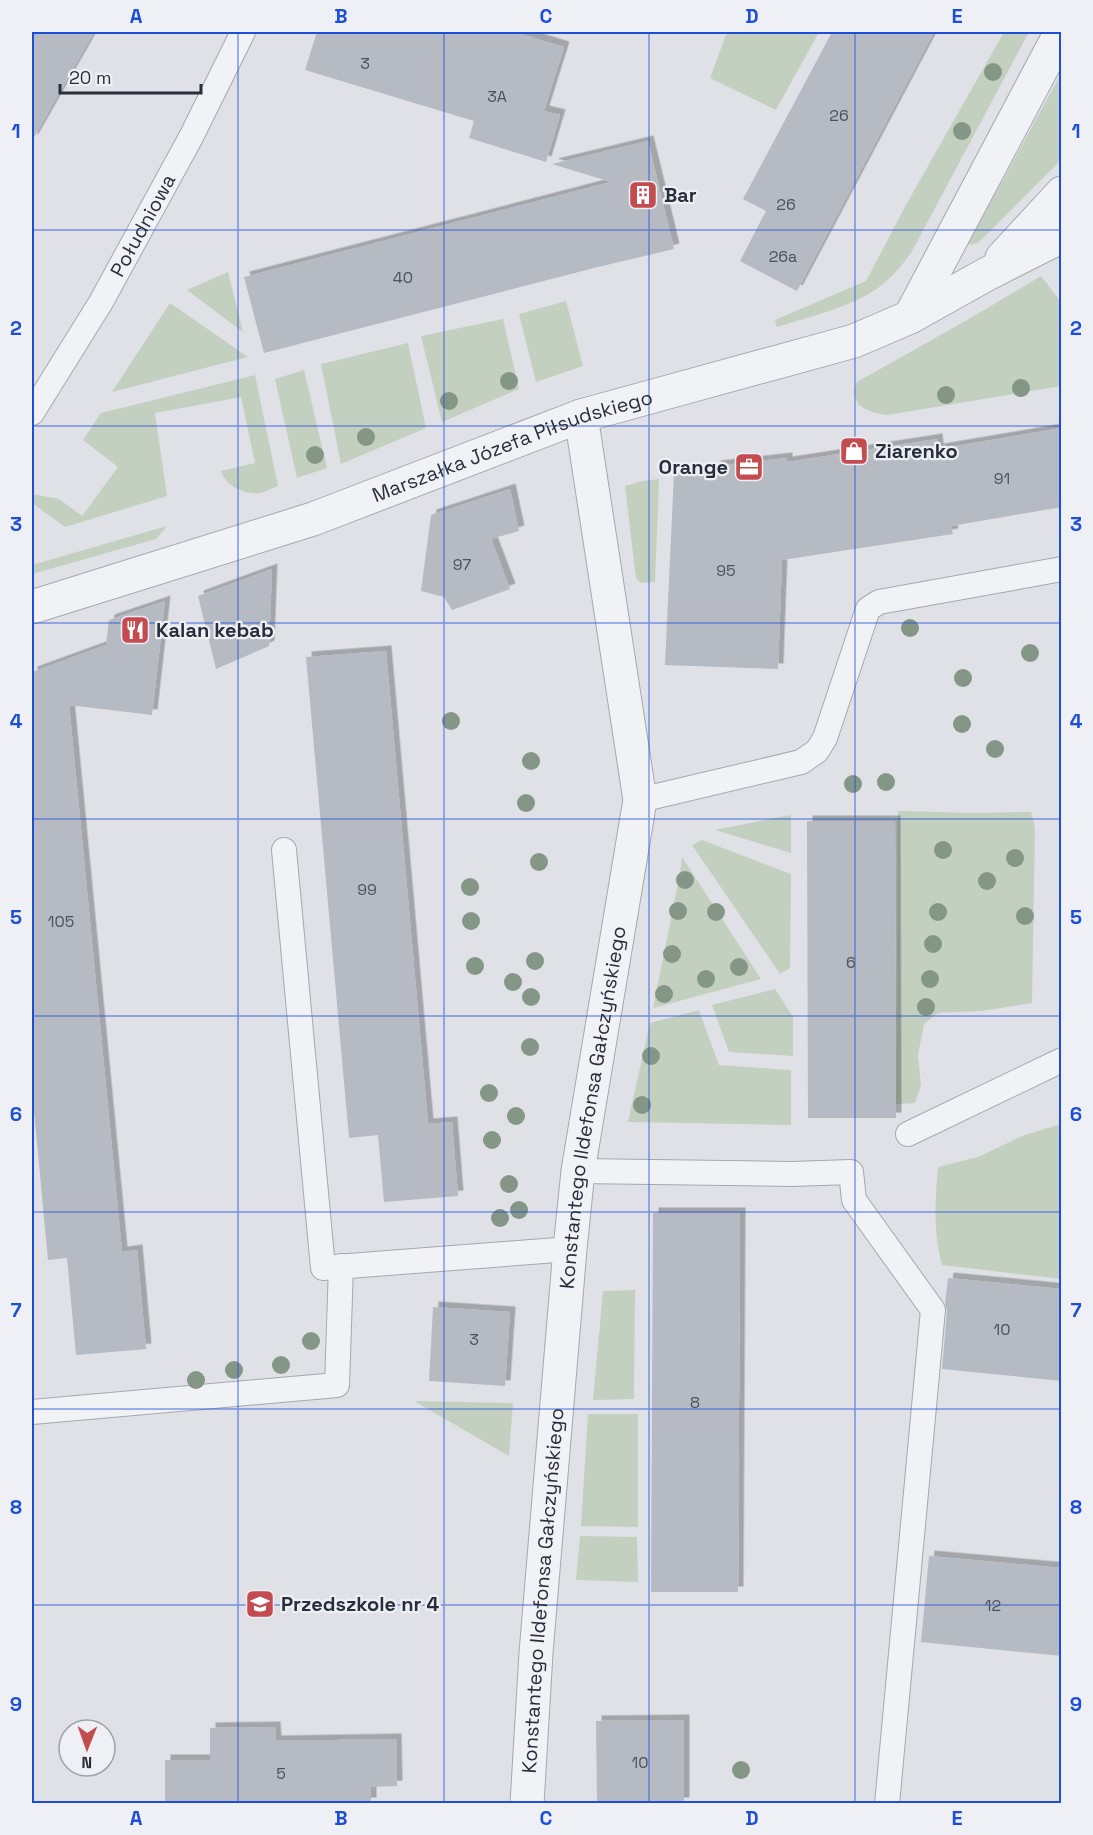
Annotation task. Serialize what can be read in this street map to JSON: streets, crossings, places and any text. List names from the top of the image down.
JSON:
{
  "streets": {
    "street": ["Marszałka Józefa Piłsudskiego", "Konstantego Ildefonsa Gałczyńskiego"],
    "lane": ["Południowa"]
  },
  "crossings": [
    ["Marszałka Józefa Piłsudskiego", "Konstantego Ildefonsa Gałczyńskiego"]
  ],
  "places": {
    "building": ["Bar"],
    "shop": ["Ziarenko"],
    "office": ["Orange"],
    "restaurant": ["Kalan kebab"],
    "school or university": ["Przedszkole nr 4"]
  },
  "house_numbers": [
    "3",
    "3A",
    "26",
    "26",
    "26a",
    "40",
    "91",
    "97",
    "95",
    "99",
    "105",
    "6",
    "10",
    "3",
    "8",
    "12",
    "10",
    "5"
  ],
  "scale_bar": "20 m",
  "north": "bottom",
  "grid": {
    "columns": [
      "A",
      "B",
      "C",
      "D",
      "E"
    ],
    "rows": [
      "1",
      "2",
      "3",
      "4",
      "5",
      "6",
      "7",
      "8",
      "9"
    ]
  }
}
